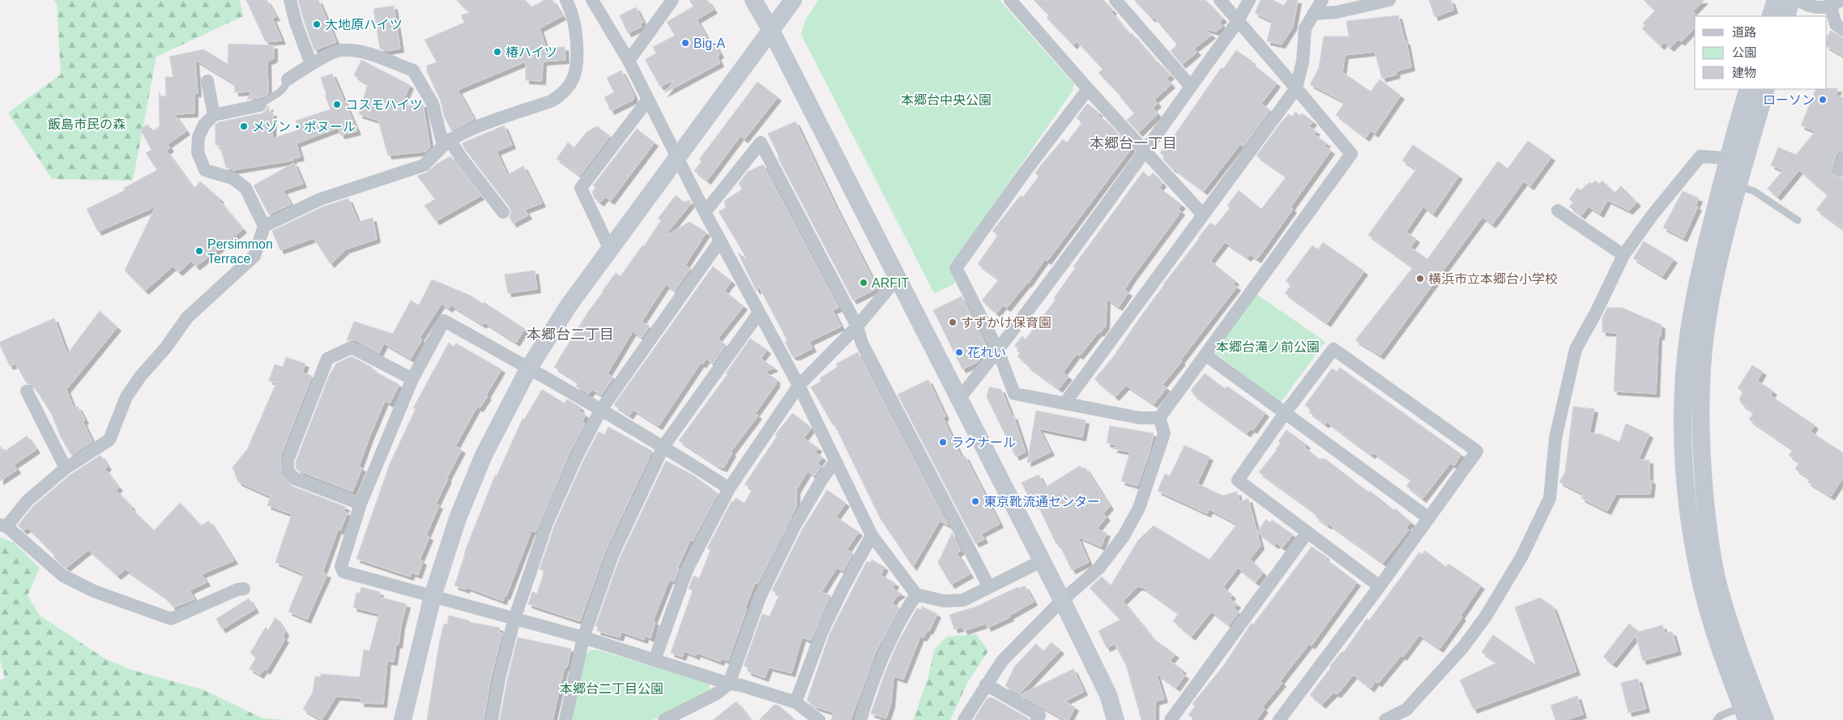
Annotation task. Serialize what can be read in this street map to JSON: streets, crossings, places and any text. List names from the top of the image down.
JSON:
{
  "districts": ["本郷台一丁目", "本郷台二丁目"],
  "parks": [
    "本郷台中央公園",
    "飯島市民の森",
    "本郷台滝ノ前公園",
    "本郷台二丁目公園"
  ],
  "places": [
    "大地原ハイツ",
    "Big-A",
    "椿ハイツ",
    "ローソン",
    "コスモハイツ",
    "メゾン・ポヌール",
    "Persimmon Terrace",
    "横浜市立本郷台小学校",
    "ARFIT",
    "すずかけ保育園",
    "花れい",
    "ラクナール",
    "東京靴流通センター"
  ],
  "legend": ["道路", "公園", "建物"]
}
